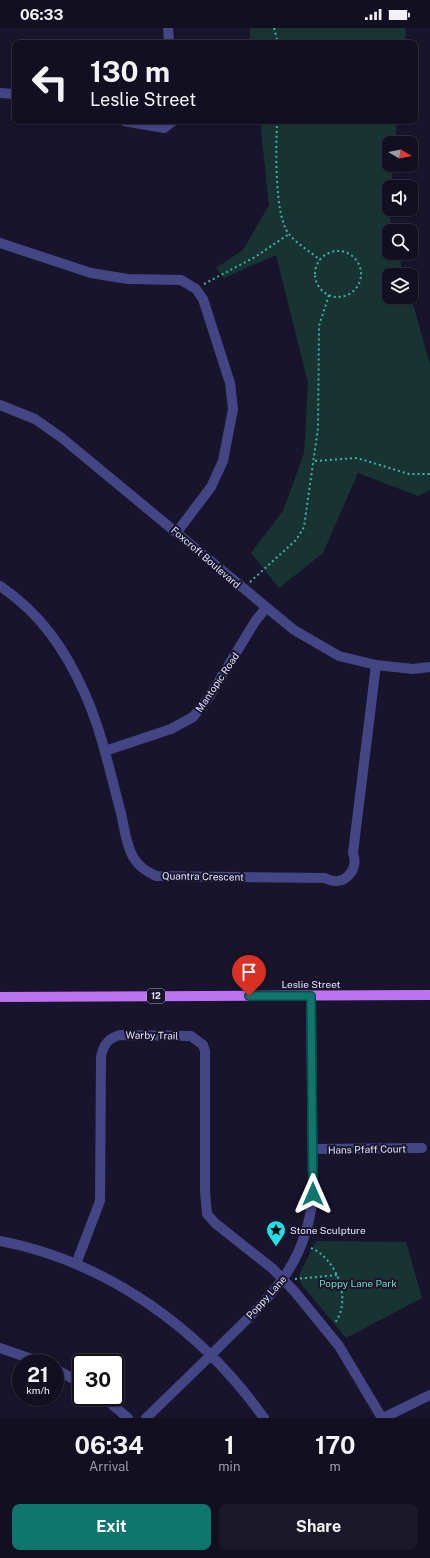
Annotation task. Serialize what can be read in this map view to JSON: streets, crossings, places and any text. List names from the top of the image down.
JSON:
{
  "streets": {
    "main road": ["Leslie Street", "12"],
    "street": [
      "Foxcroft Boulevard",
      "Mantopic Road",
      "Quantra Crescent",
      "Warby Trail",
      "Hans Pfaff Court",
      "Poppy Lane"
    ]
  },
  "crossings": [
    ["Foxcroft Boulevard", "Mantopic Road"],
    ["Foxcroft Boulevard", "Quantra Crescent"],
    ["Mantopic Road", "Quantra Crescent"],
    ["Leslie Street", "Poppy Lane"],
    ["Warby Trail", "Poppy Lane"],
    ["Hans Pfaff Court", "Poppy Lane"]
  ],
  "parks": ["Poppy Lane Park"],
  "places": {
    "place": ["Stone Sculpture"]
  },
  "north": "right",
  "page": {
    "status": "06:33",
    "turn": ["130 m", "Leslie Street"],
    "speed": "21 km/h",
    "limit": "30",
    "eta": [
      "06:34",
      "Arrival",
      "1",
      "min",
      "170",
      "m"
    ],
    "buttons": ["Exit", "Share"]
  }
}
